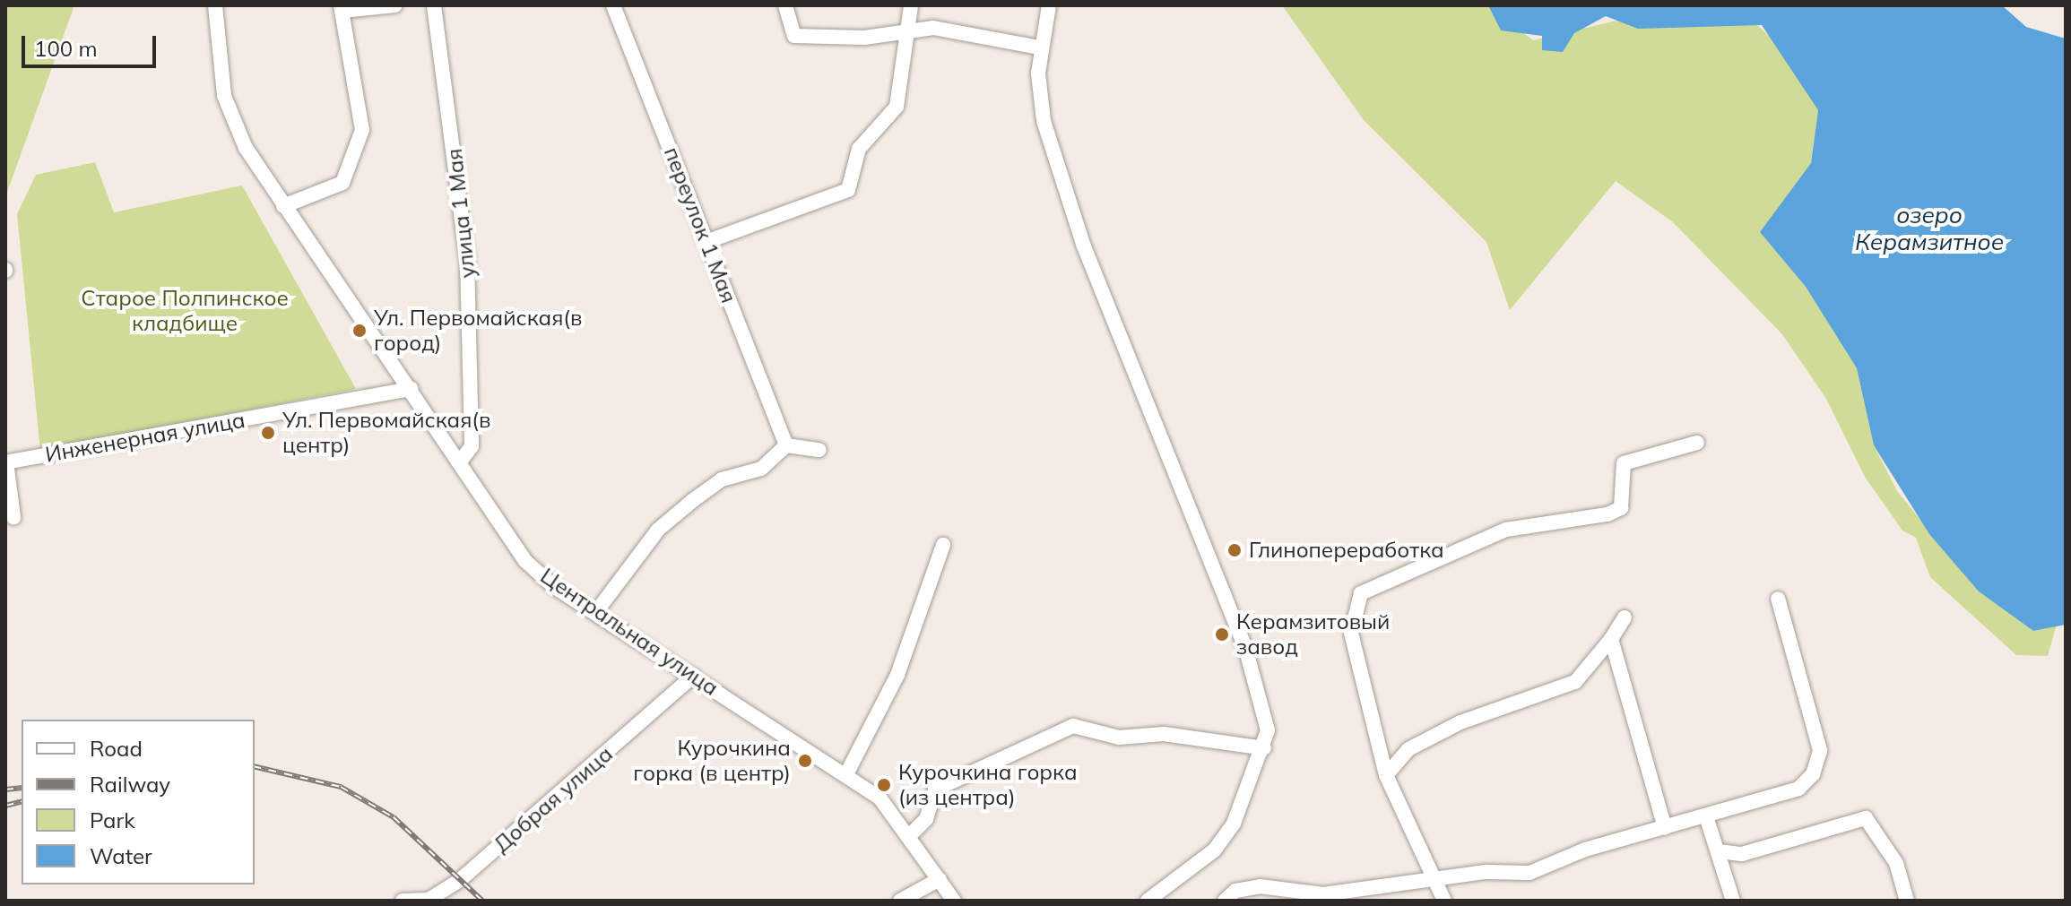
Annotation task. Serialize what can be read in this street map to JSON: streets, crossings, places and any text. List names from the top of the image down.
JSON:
{
  "streets": {
    "street": [
      "улица 1 Мая",
      "переулок 1 Мая",
      "Инженерная улица",
      "Центральная улица",
      "Добрая улица"
    ]
  },
  "crossings": [
    ["улица 1 Мая", "Центральная улица"],
    ["Инженерная улица", "Центральная улица"],
    ["Центральная улица", "Добрая улица"]
  ],
  "water": ["озеро Керамзитное"],
  "parks": ["Старое Полпинское кладбище"],
  "places": [
    "Ул. Первомайская(в город)",
    "Ул. Первомайская(в центр)",
    "Глинопереработка",
    "Керамзитовый завод",
    "Курочкина горка (в центр)",
    "Курочкина горка (из центра)"
  ],
  "legend": [
    "Road",
    "Railway",
    "Park",
    "Water"
  ],
  "scale_bar": "100 m"
}
